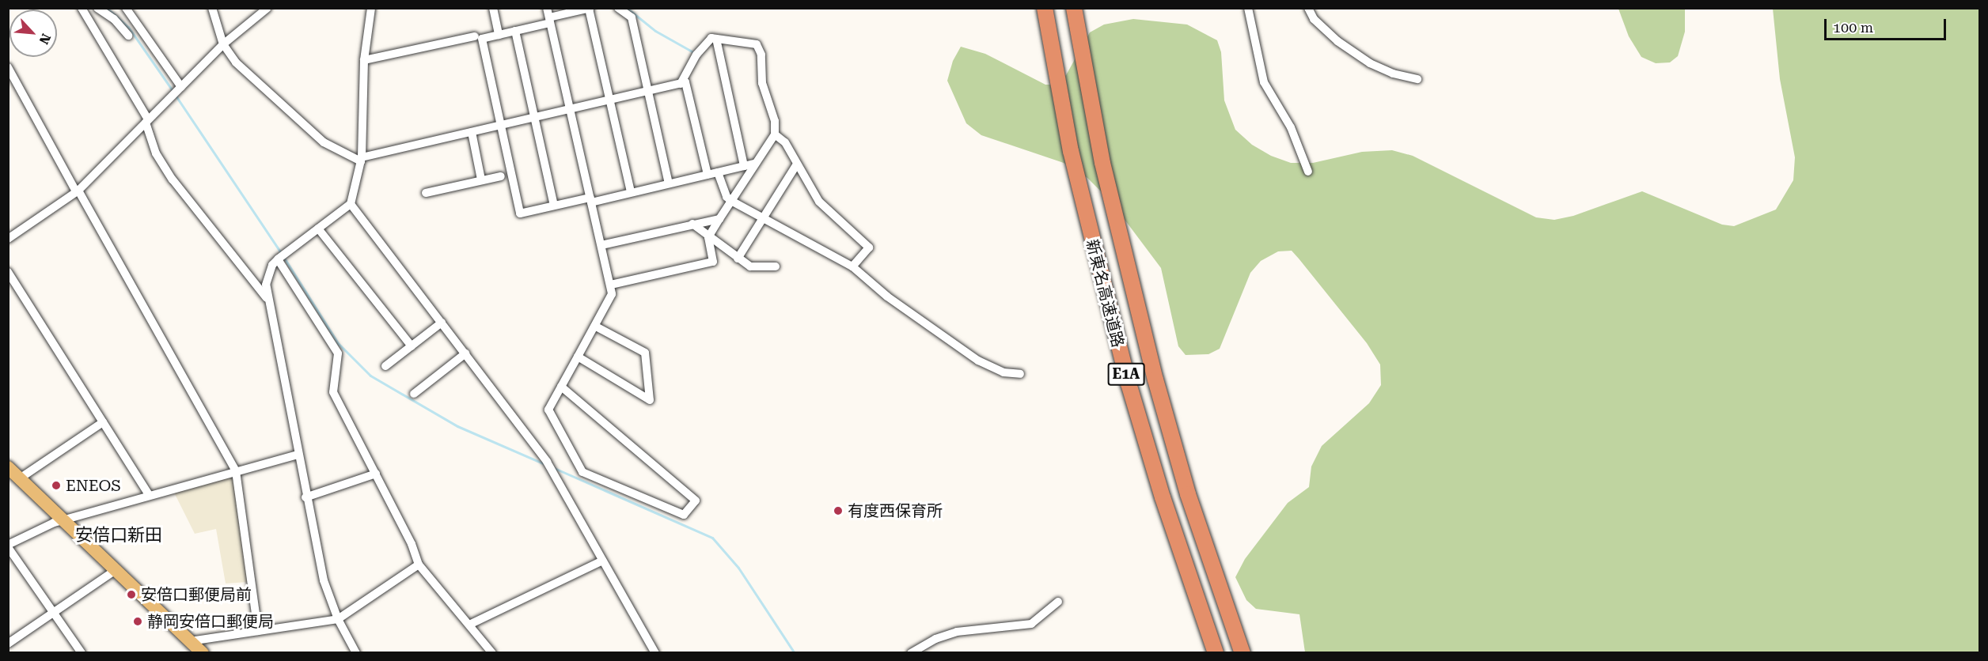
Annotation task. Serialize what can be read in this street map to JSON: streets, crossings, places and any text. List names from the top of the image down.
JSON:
{
  "streets": {
    "highway": ["新東名高速道路", "E1A"]
  },
  "districts": ["安倍口新田"],
  "places": [
    "ENEOS",
    "有度西保育所",
    "安倍口郵便局前",
    "静岡安倍口郵便局"
  ],
  "scale_bar": "100 m",
  "north": "bottom right"
}
